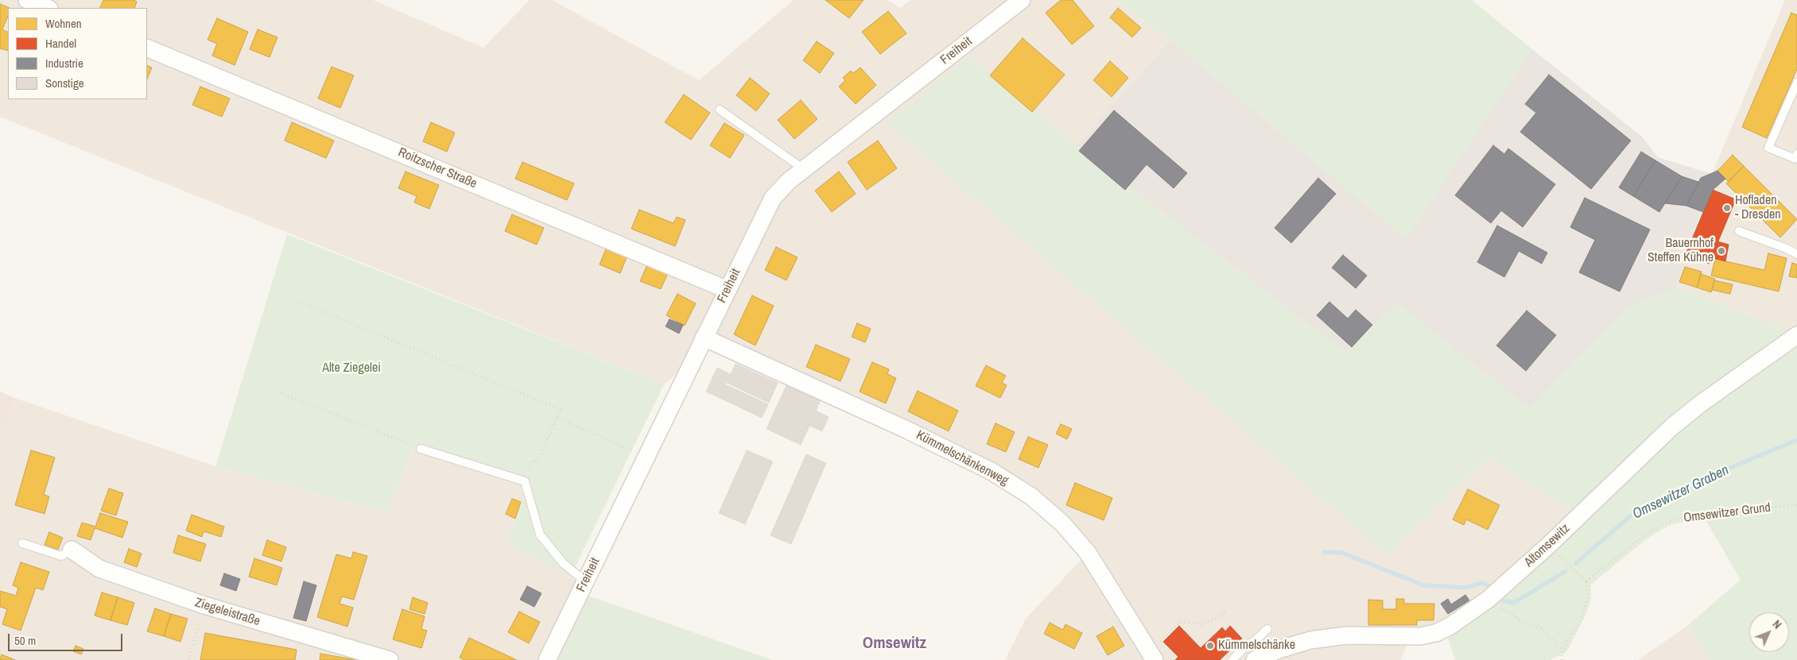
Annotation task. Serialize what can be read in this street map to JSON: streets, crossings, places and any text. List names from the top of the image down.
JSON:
{
  "streets": {
    "street": [
      "Freiheit",
      "Roitzscher Straße",
      "Kümmelschänkenweg",
      "Altomsewitz",
      "Ziegeleistraße"
    ],
    "path": ["Omsewitzer Grund"]
  },
  "crossings": [
    ["Freiheit", "Roitzscher Straße"],
    ["Freiheit", "Kümmelschänkenweg"]
  ],
  "districts": ["Omsewitz"],
  "water": ["Omsewitzer Graben"],
  "parks": ["Alte Ziegelei"],
  "places": ["Hofladen - Dresden", "Bauernhof Steffen Kühne", "Kümmelschänke"],
  "legend": [
    "Wohnen",
    "Handel",
    "Industrie",
    "Sonstige"
  ],
  "scale_bar": "50 m",
  "north": "top right"
}
